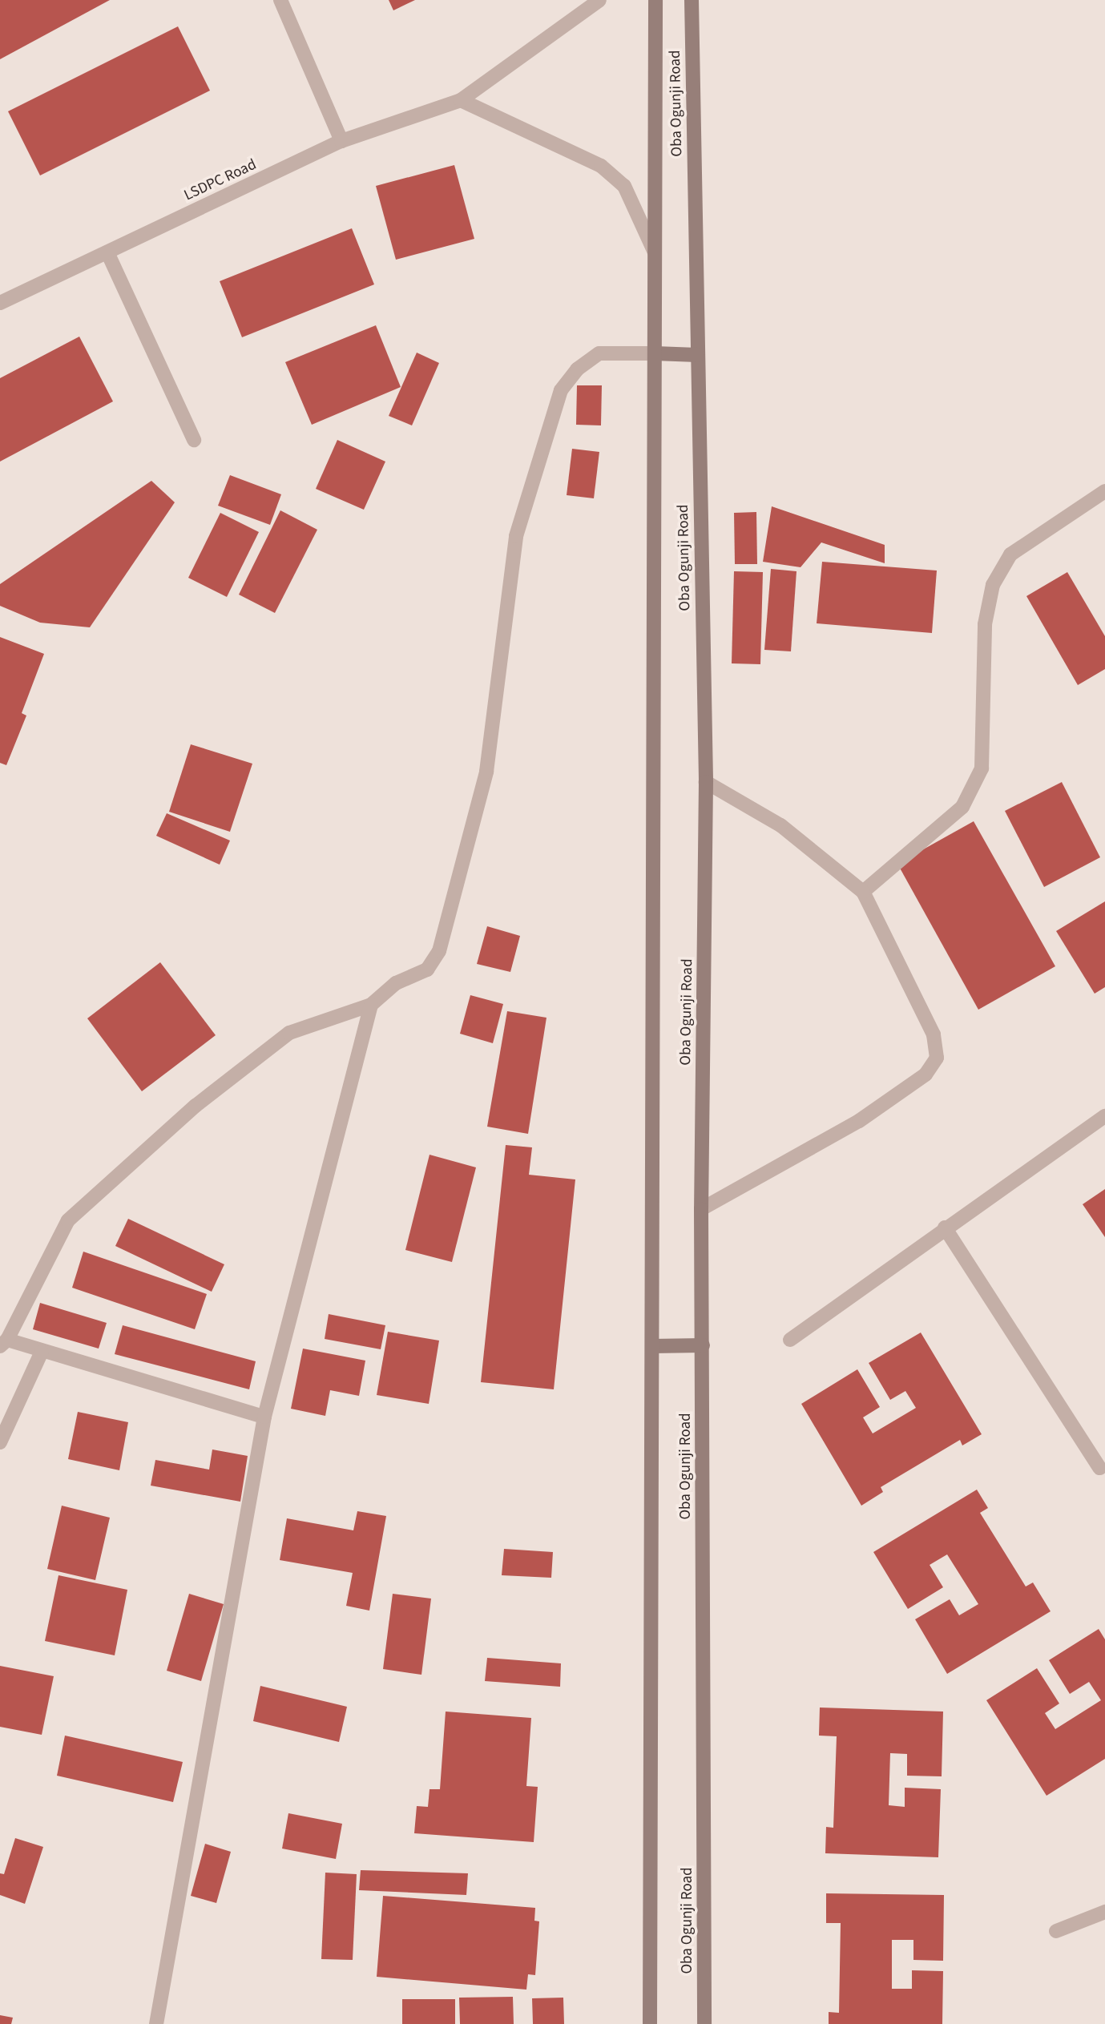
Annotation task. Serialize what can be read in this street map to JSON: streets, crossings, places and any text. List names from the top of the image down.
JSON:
{
  "streets": {
    "main road": ["Oba Ogunji Road"],
    "street": ["LSDPC Road"]
  }
}
